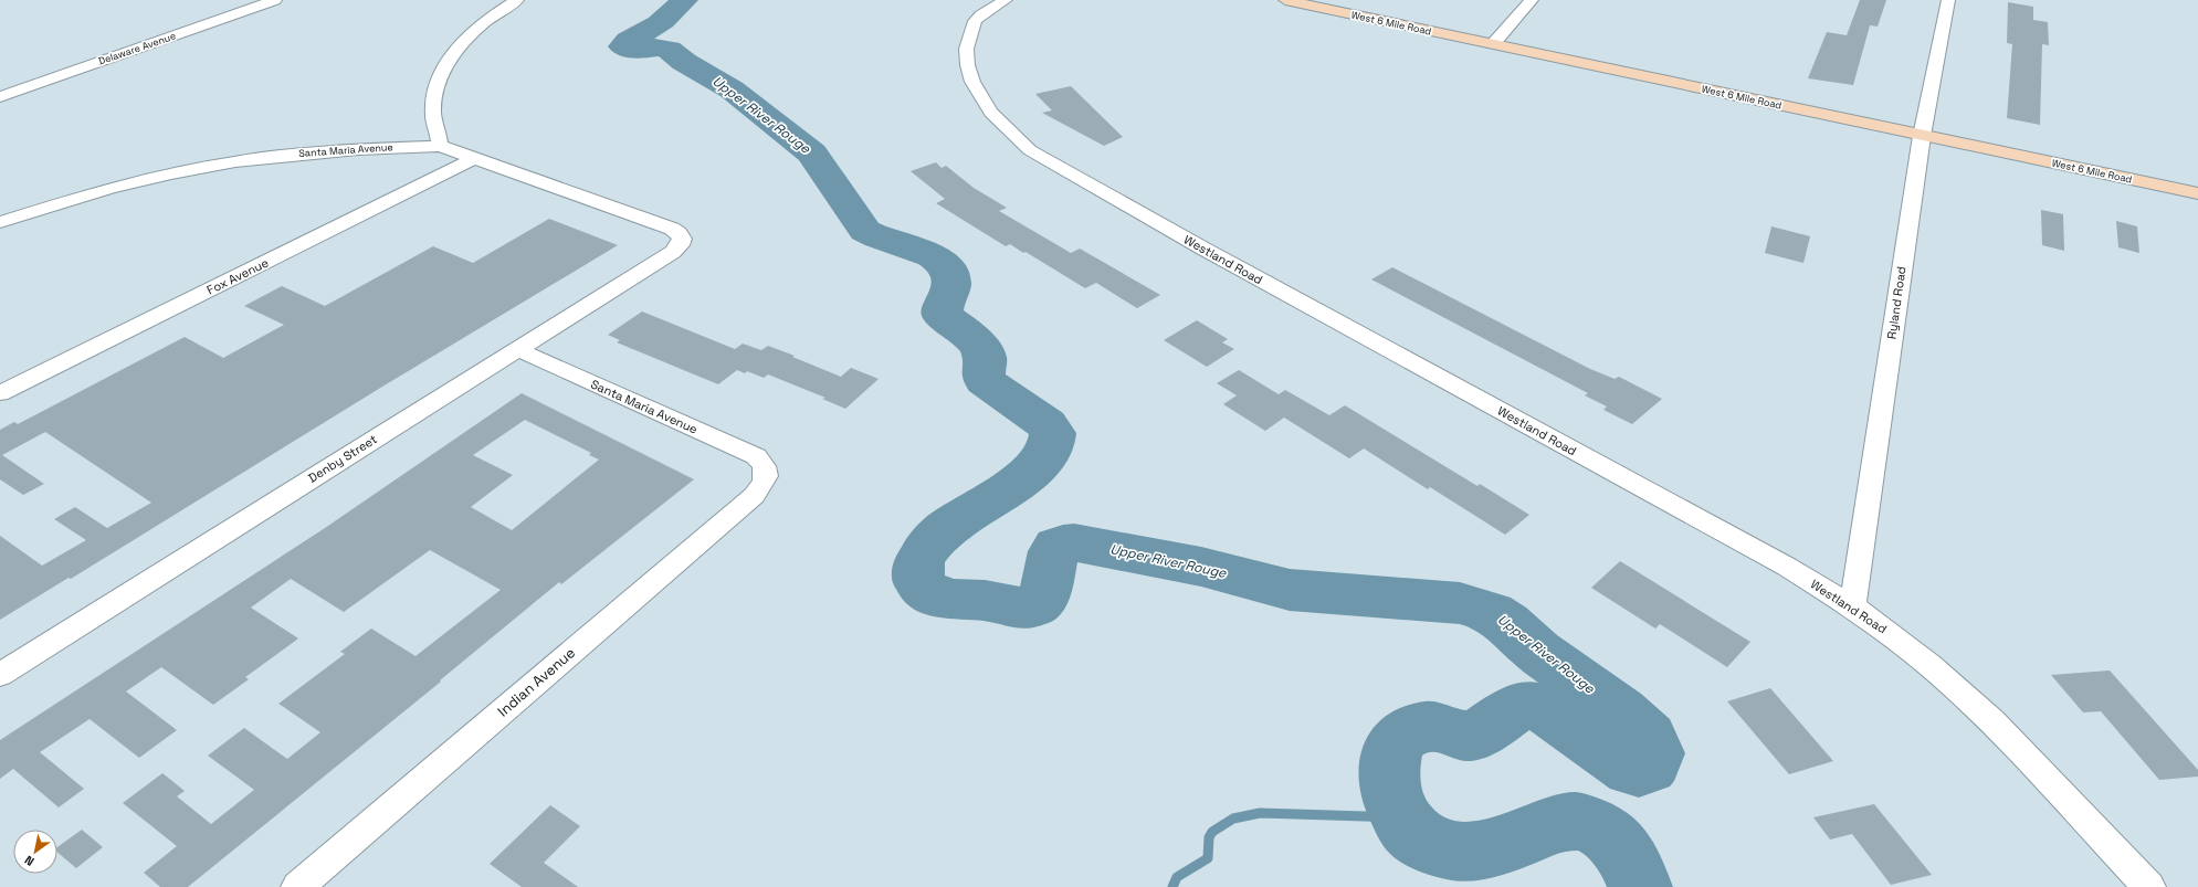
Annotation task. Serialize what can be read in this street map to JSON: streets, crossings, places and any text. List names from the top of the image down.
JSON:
{
  "streets": {
    "main road": ["West 6 Mile Road"],
    "street": [
      "Delaware Avenue",
      "Santa Maria Avenue",
      "Westland Road",
      "Fox Avenue",
      "Ryland Road",
      "Denby Street",
      "Indian Avenue"
    ]
  },
  "crossings": [
    ["West 6 Mile Road", "Ryland Road"],
    ["Santa Maria Avenue", "Fox Avenue"],
    ["Santa Maria Avenue", "Denby Street"],
    ["Santa Maria Avenue", "Indian Avenue"],
    ["Westland Road", "Ryland Road"]
  ],
  "water": ["Upper River Rouge"],
  "north": "bottom left"
}
